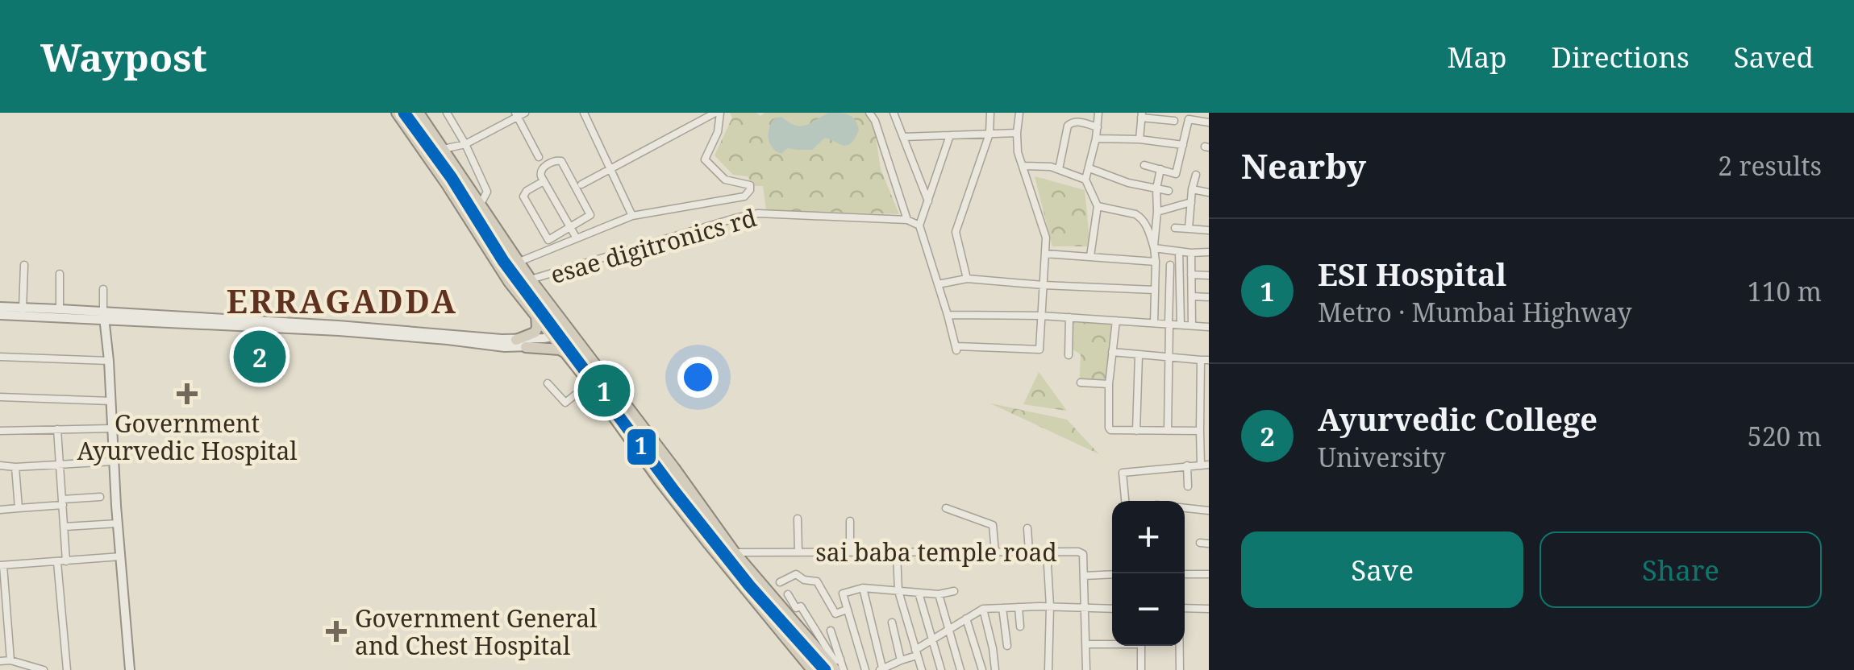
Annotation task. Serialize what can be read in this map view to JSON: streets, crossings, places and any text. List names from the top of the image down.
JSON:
{
  "streets": {
    "street": ["esae digitronics rd", "sai baba temple road"]
  },
  "districts": ["ERRAGADDA"],
  "places": {
    "health": ["Government Ayurvedic Hospital", "Government General and Chest Hospital"]
  },
  "lines": ["transit line 1"],
  "page": {
    "header": "Waypost",
    "nav": ["Map", "Directions", "Saved"],
    "heading": ["Nearby", "2 results"],
    "list": [
      {
        "mark": "1",
        "name": "ESI Hospital",
        "note": "Metro · Mumbai Highway",
        "value": "110 m"
      },
      {
        "mark": "2",
        "name": "Ayurvedic College",
        "note": "University",
        "value": "520 m"
      }
    ],
    "pins": ["2", "1"],
    "map_buttons": ["+", "−"],
    "buttons": ["Save", "Share"]
  }
}
